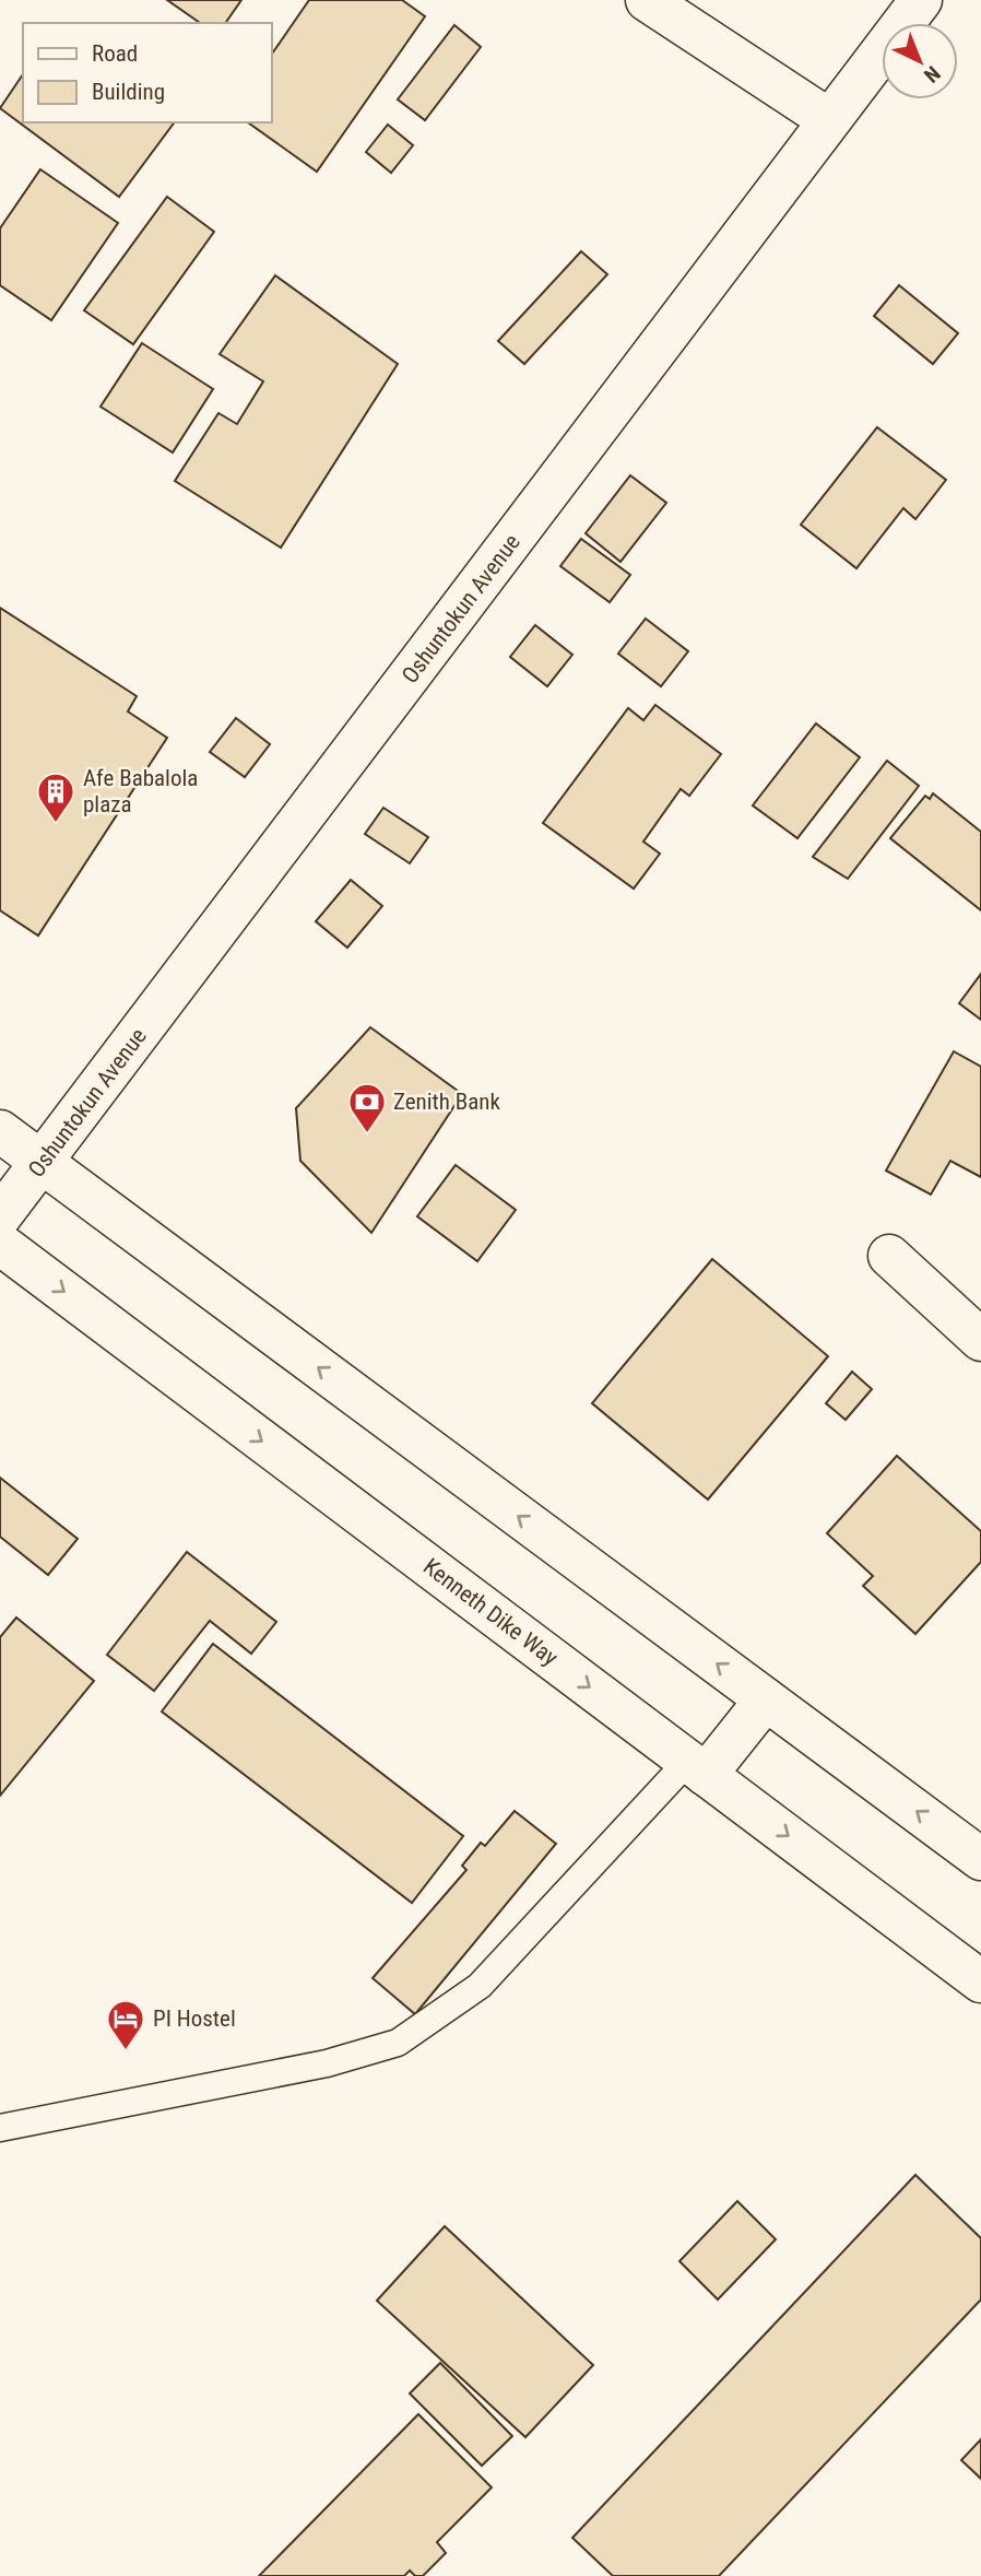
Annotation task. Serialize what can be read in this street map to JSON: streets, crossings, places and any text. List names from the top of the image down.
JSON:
{
  "streets": {
    "main road": ["Oshuntokun Avenue", "Kenneth Dike Way"]
  },
  "places": {
    "building": ["Afe Babalola plaza"],
    "bank": ["Zenith Bank"],
    "hotel": ["PI Hostel"]
  },
  "legend": ["Road", "Building"],
  "north": "bottom right"
}
